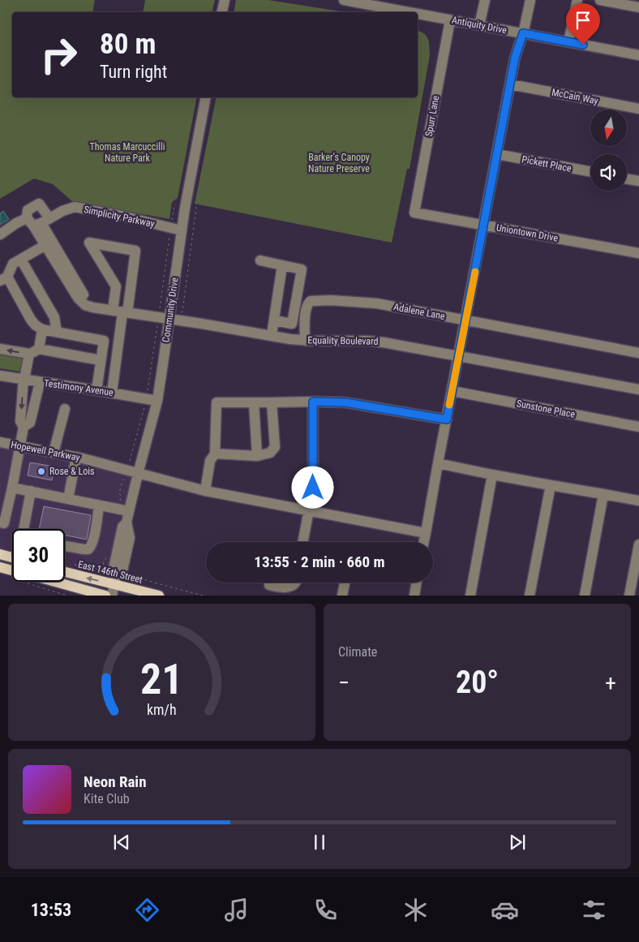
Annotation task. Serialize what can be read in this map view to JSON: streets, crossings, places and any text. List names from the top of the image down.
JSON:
{
  "streets": {
    "main road": ["East 146th Street"],
    "street": [
      "Antiquity Drive",
      "McCain Way",
      "Spurr Lane",
      "Pickett Place",
      "Simplicity Parkway",
      "Uniontown Drive",
      "Community Drive",
      "Adalene Lane",
      "Equality Boulevard",
      "Testimony Avenue",
      "Sunstone Place",
      "Hopewell Parkway"
    ]
  },
  "crossings": [
    ["Antiquity Drive", "Spurr Lane"],
    ["Spurr Lane", "Uniontown Drive"],
    ["Simplicity Parkway", "Community Drive"],
    ["Simplicity Parkway", "Equality Boulevard"],
    ["Community Drive", "Equality Boulevard"],
    ["Community Drive", "Testimony Avenue"],
    ["Community Drive", "Hopewell Parkway"],
    ["Community Drive", "East 146th Street"],
    ["Adalene Lane", "Equality Boulevard"]
  ],
  "parks": ["Thomas Marcuccilli Nature Park", "Barker's Canopy Nature Preserve"],
  "places": ["Rose & Lois"],
  "north": "bottom",
  "page": {
    "turn": ["80 m", "Turn right"],
    "limit": "30",
    "trip": "13:55 · 2 min · 660 m",
    "tile": "Climate",
    "heat": ["−", "20°", "+"],
    "song": ["Neon Rain", "Kite Club"],
    "tabs": "13:53",
    "gauge": ["21", "km/h"]
  }
}
